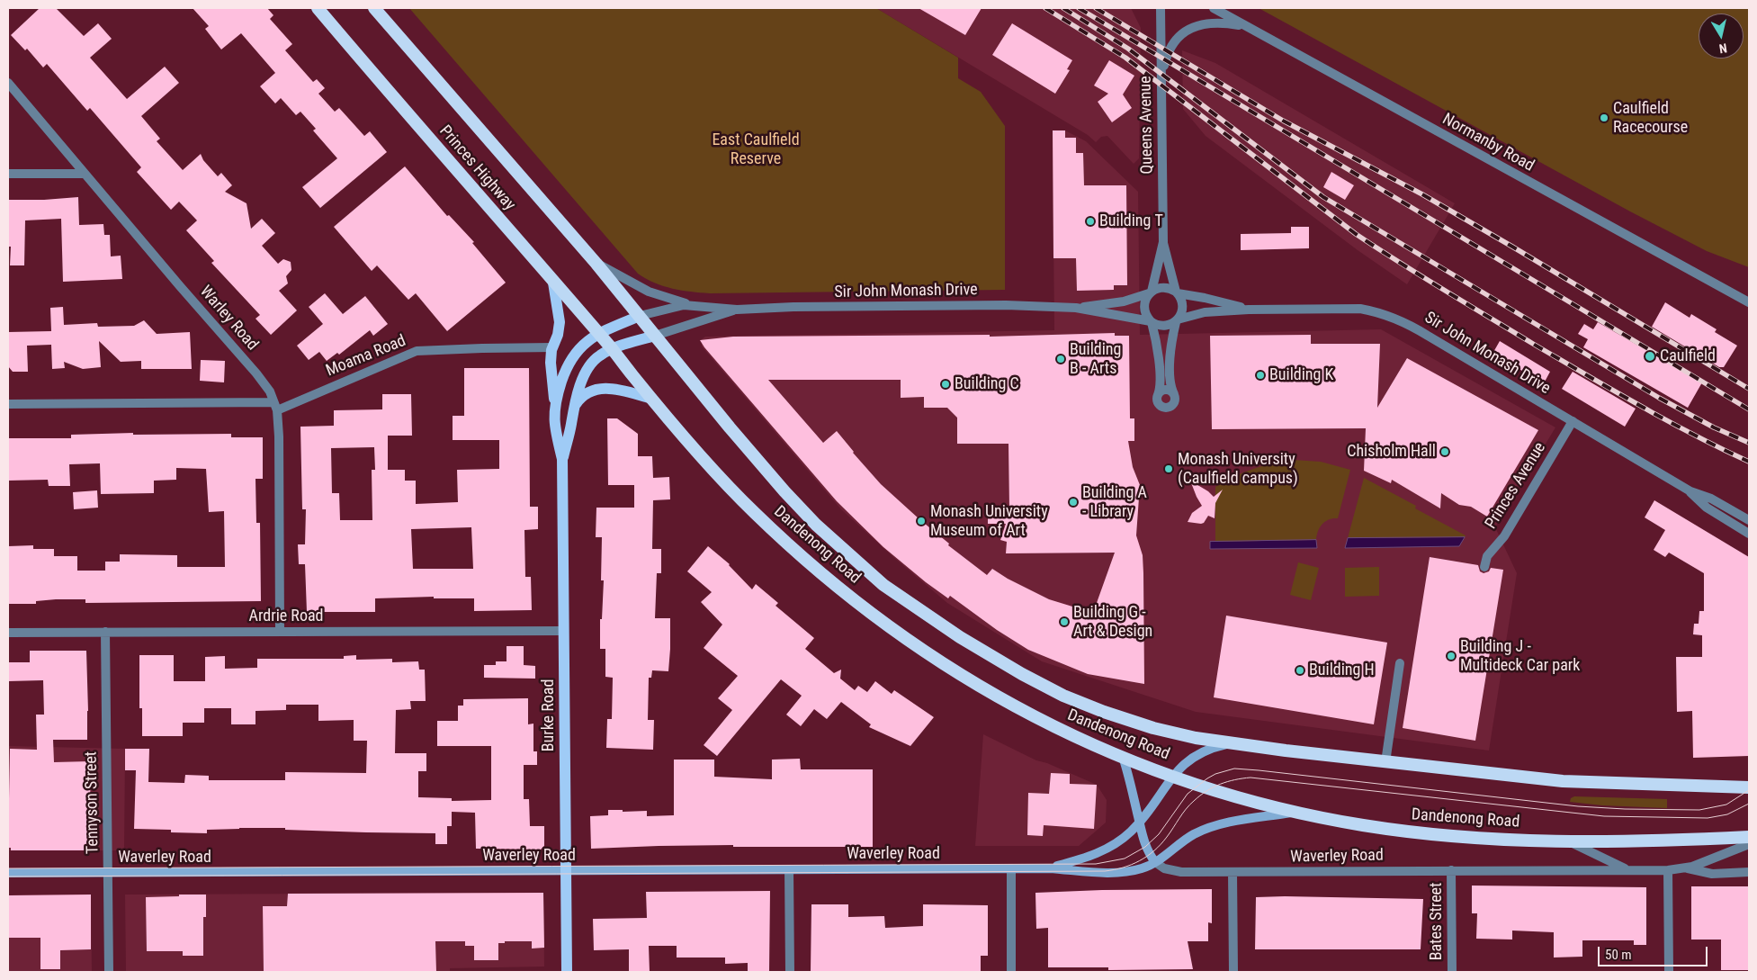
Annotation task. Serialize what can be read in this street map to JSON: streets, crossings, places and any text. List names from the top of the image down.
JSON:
{
  "streets": {
    "highway": ["Princes Highway", "Dandenong Road"],
    "main road": ["Burke Road", "Waverley Road"],
    "street": [
      "Queens Avenue",
      "Normanby Road",
      "Sir John Monash Drive",
      "Warley Road",
      "Moama Road",
      "Princes Avenue",
      "Ardrie Road",
      "Tennyson Street",
      "Bates Street"
    ]
  },
  "crossings": [
    ["Queens Avenue", "Sir John Monash Drive"],
    ["Princes Highway", "Sir John Monash Drive"],
    ["Princes Highway", "Dandenong Road"],
    ["Princes Highway", "Burke Road"],
    ["Sir John Monash Drive", "Princes Avenue"],
    ["Sir John Monash Drive", "Dandenong Road"],
    ["Sir John Monash Drive", "Burke Road"],
    ["Warley Road", "Moama Road"],
    ["Warley Road", "Ardrie Road"],
    ["Dandenong Road", "Burke Road"],
    ["Dandenong Road", "Waverley Road"],
    ["Ardrie Road", "Burke Road"],
    ["Ardrie Road", "Tennyson Street"],
    ["Burke Road", "Waverley Road"],
    ["Tennyson Street", "Waverley Road"],
    ["Waverley Road", "Bates Street"]
  ],
  "parks": ["East Caulfield Reserve"],
  "places": [
    "Caulfield Racecourse",
    "Building T",
    "Caulfield",
    "Building B - Arts",
    "Building K",
    "Building C",
    "Chisholm Hall",
    "Monash University (Caulfield campus)",
    "Building A - Library",
    "Monash University Museum of Art",
    "Building G - Art & Design",
    "Building J - Multideck Car park",
    "Building H"
  ],
  "scale_bar": "50 m",
  "north": "bottom"
}
